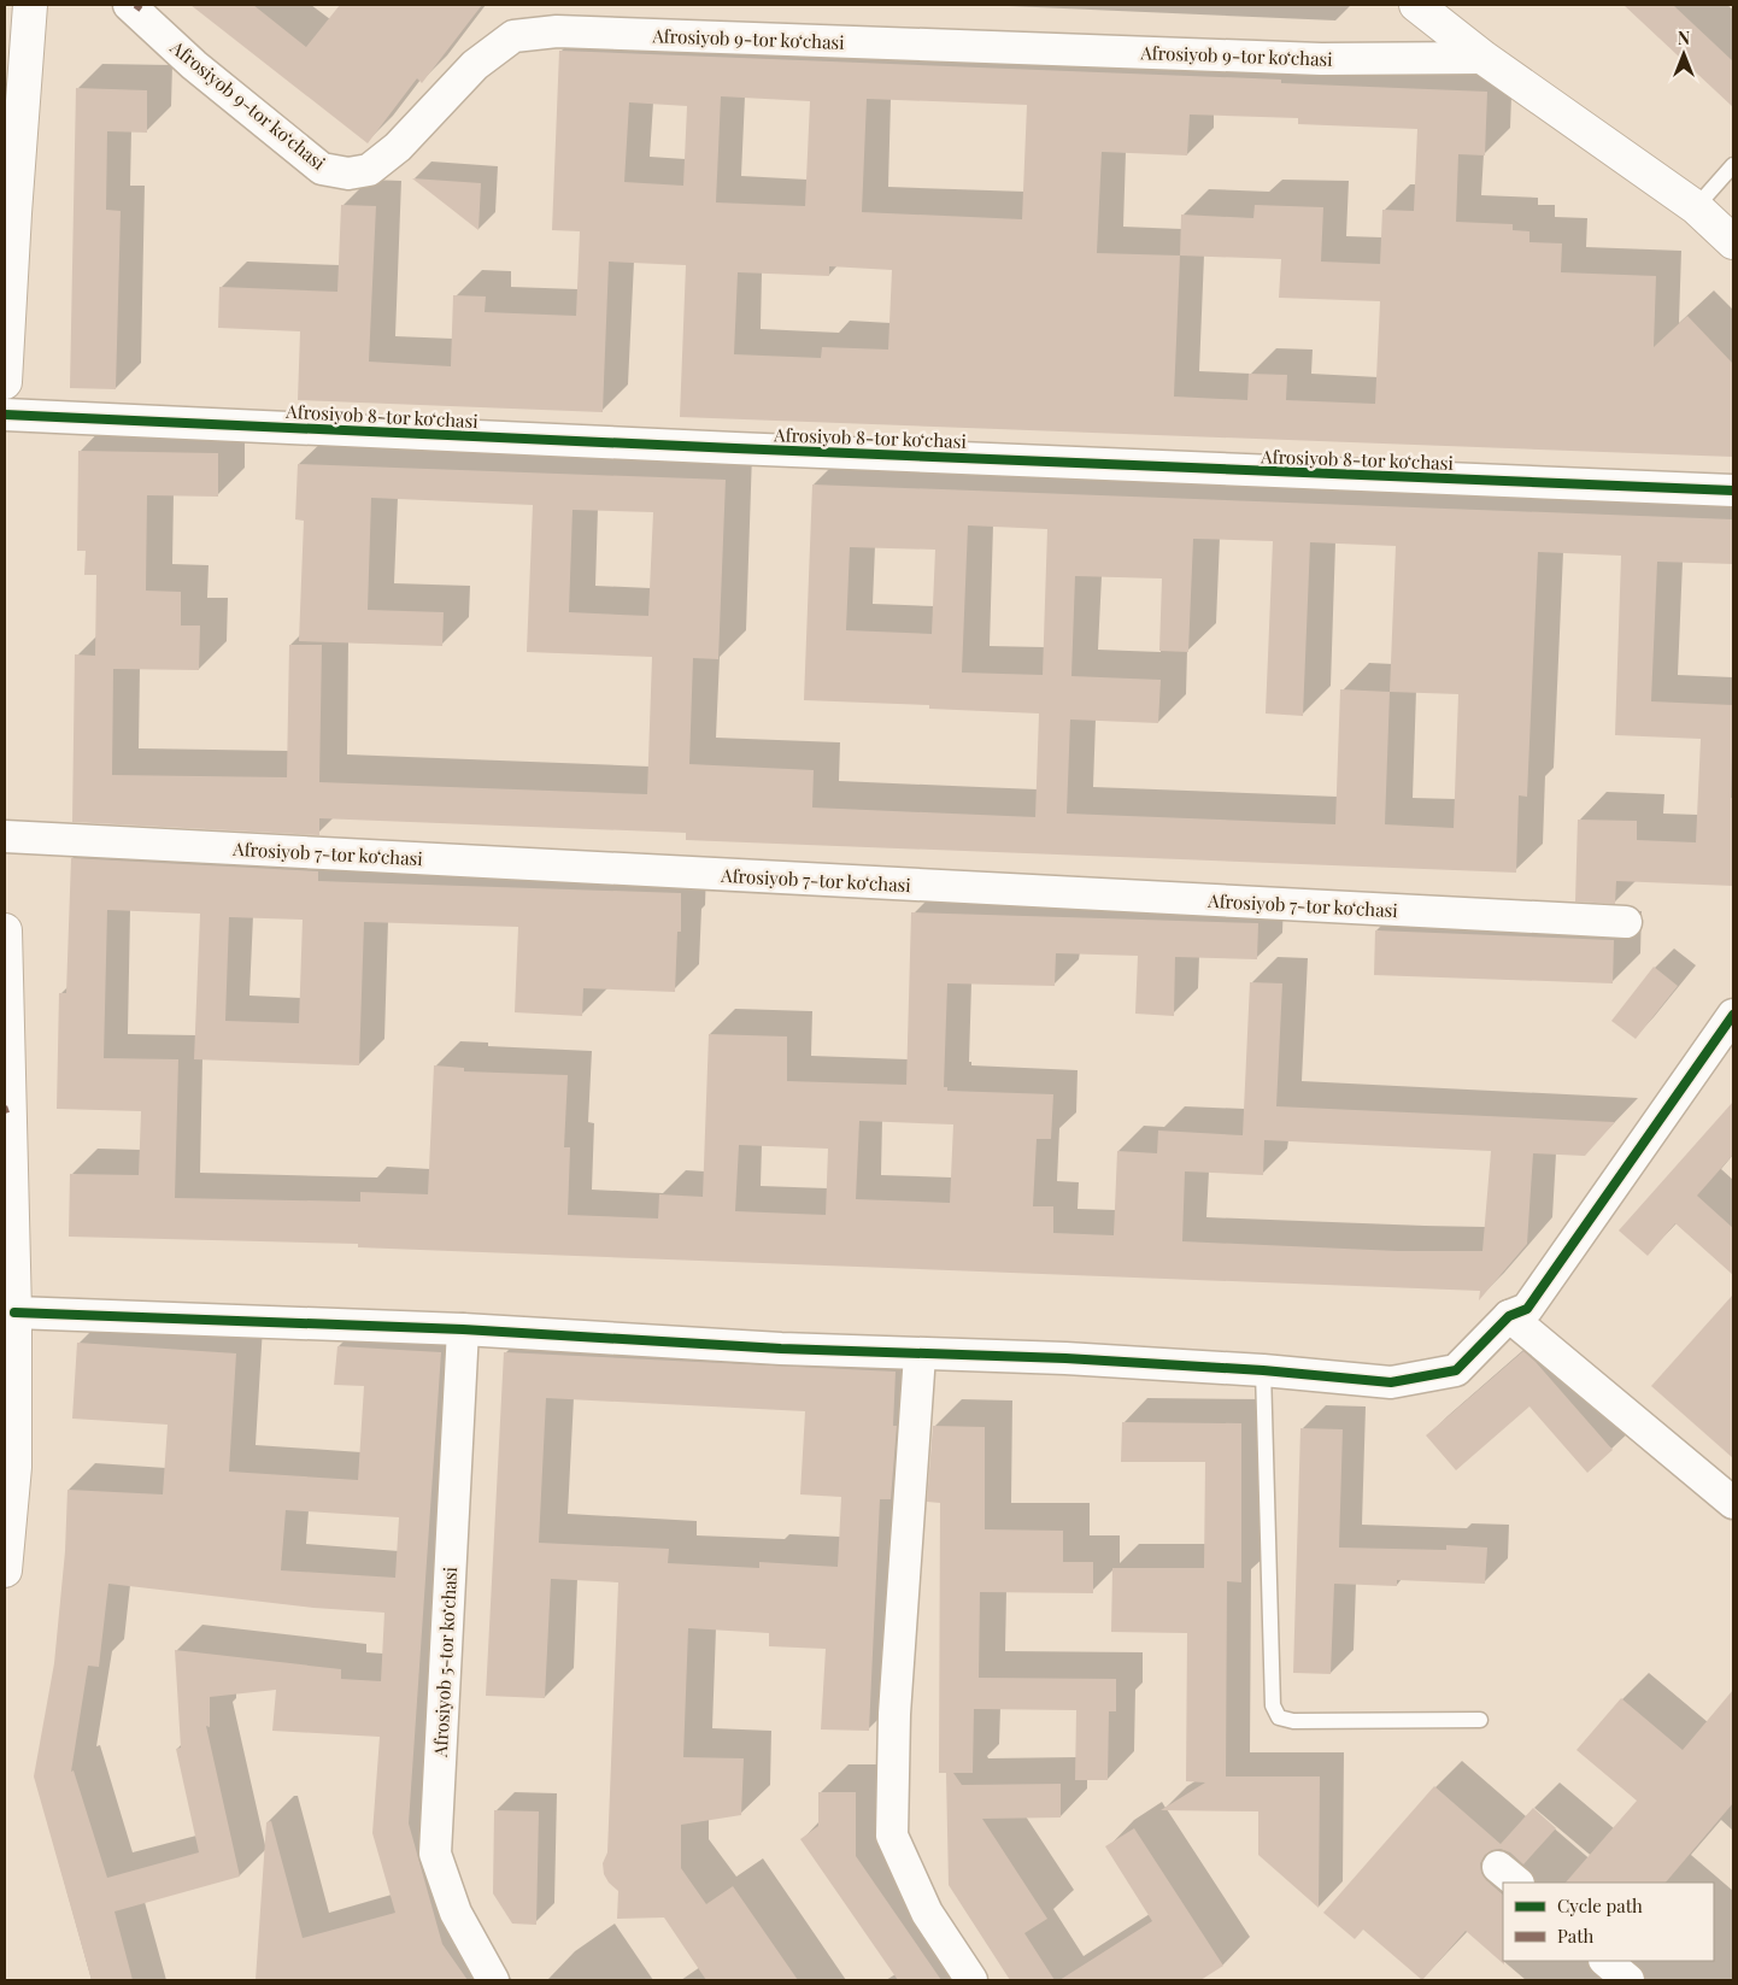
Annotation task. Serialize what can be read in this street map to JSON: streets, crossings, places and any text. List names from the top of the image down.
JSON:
{
  "streets": {
    "street": [
      "Afrosiyob 9-tor koʻchasi",
      "Afrosiyob 8-tor koʻchasi",
      "Afrosiyob 7-tor koʻchasi",
      "Afrosiyob 5-tor koʻchasi"
    ]
  },
  "legend": ["Cycle path", "Path"],
  "north": "top"
}
